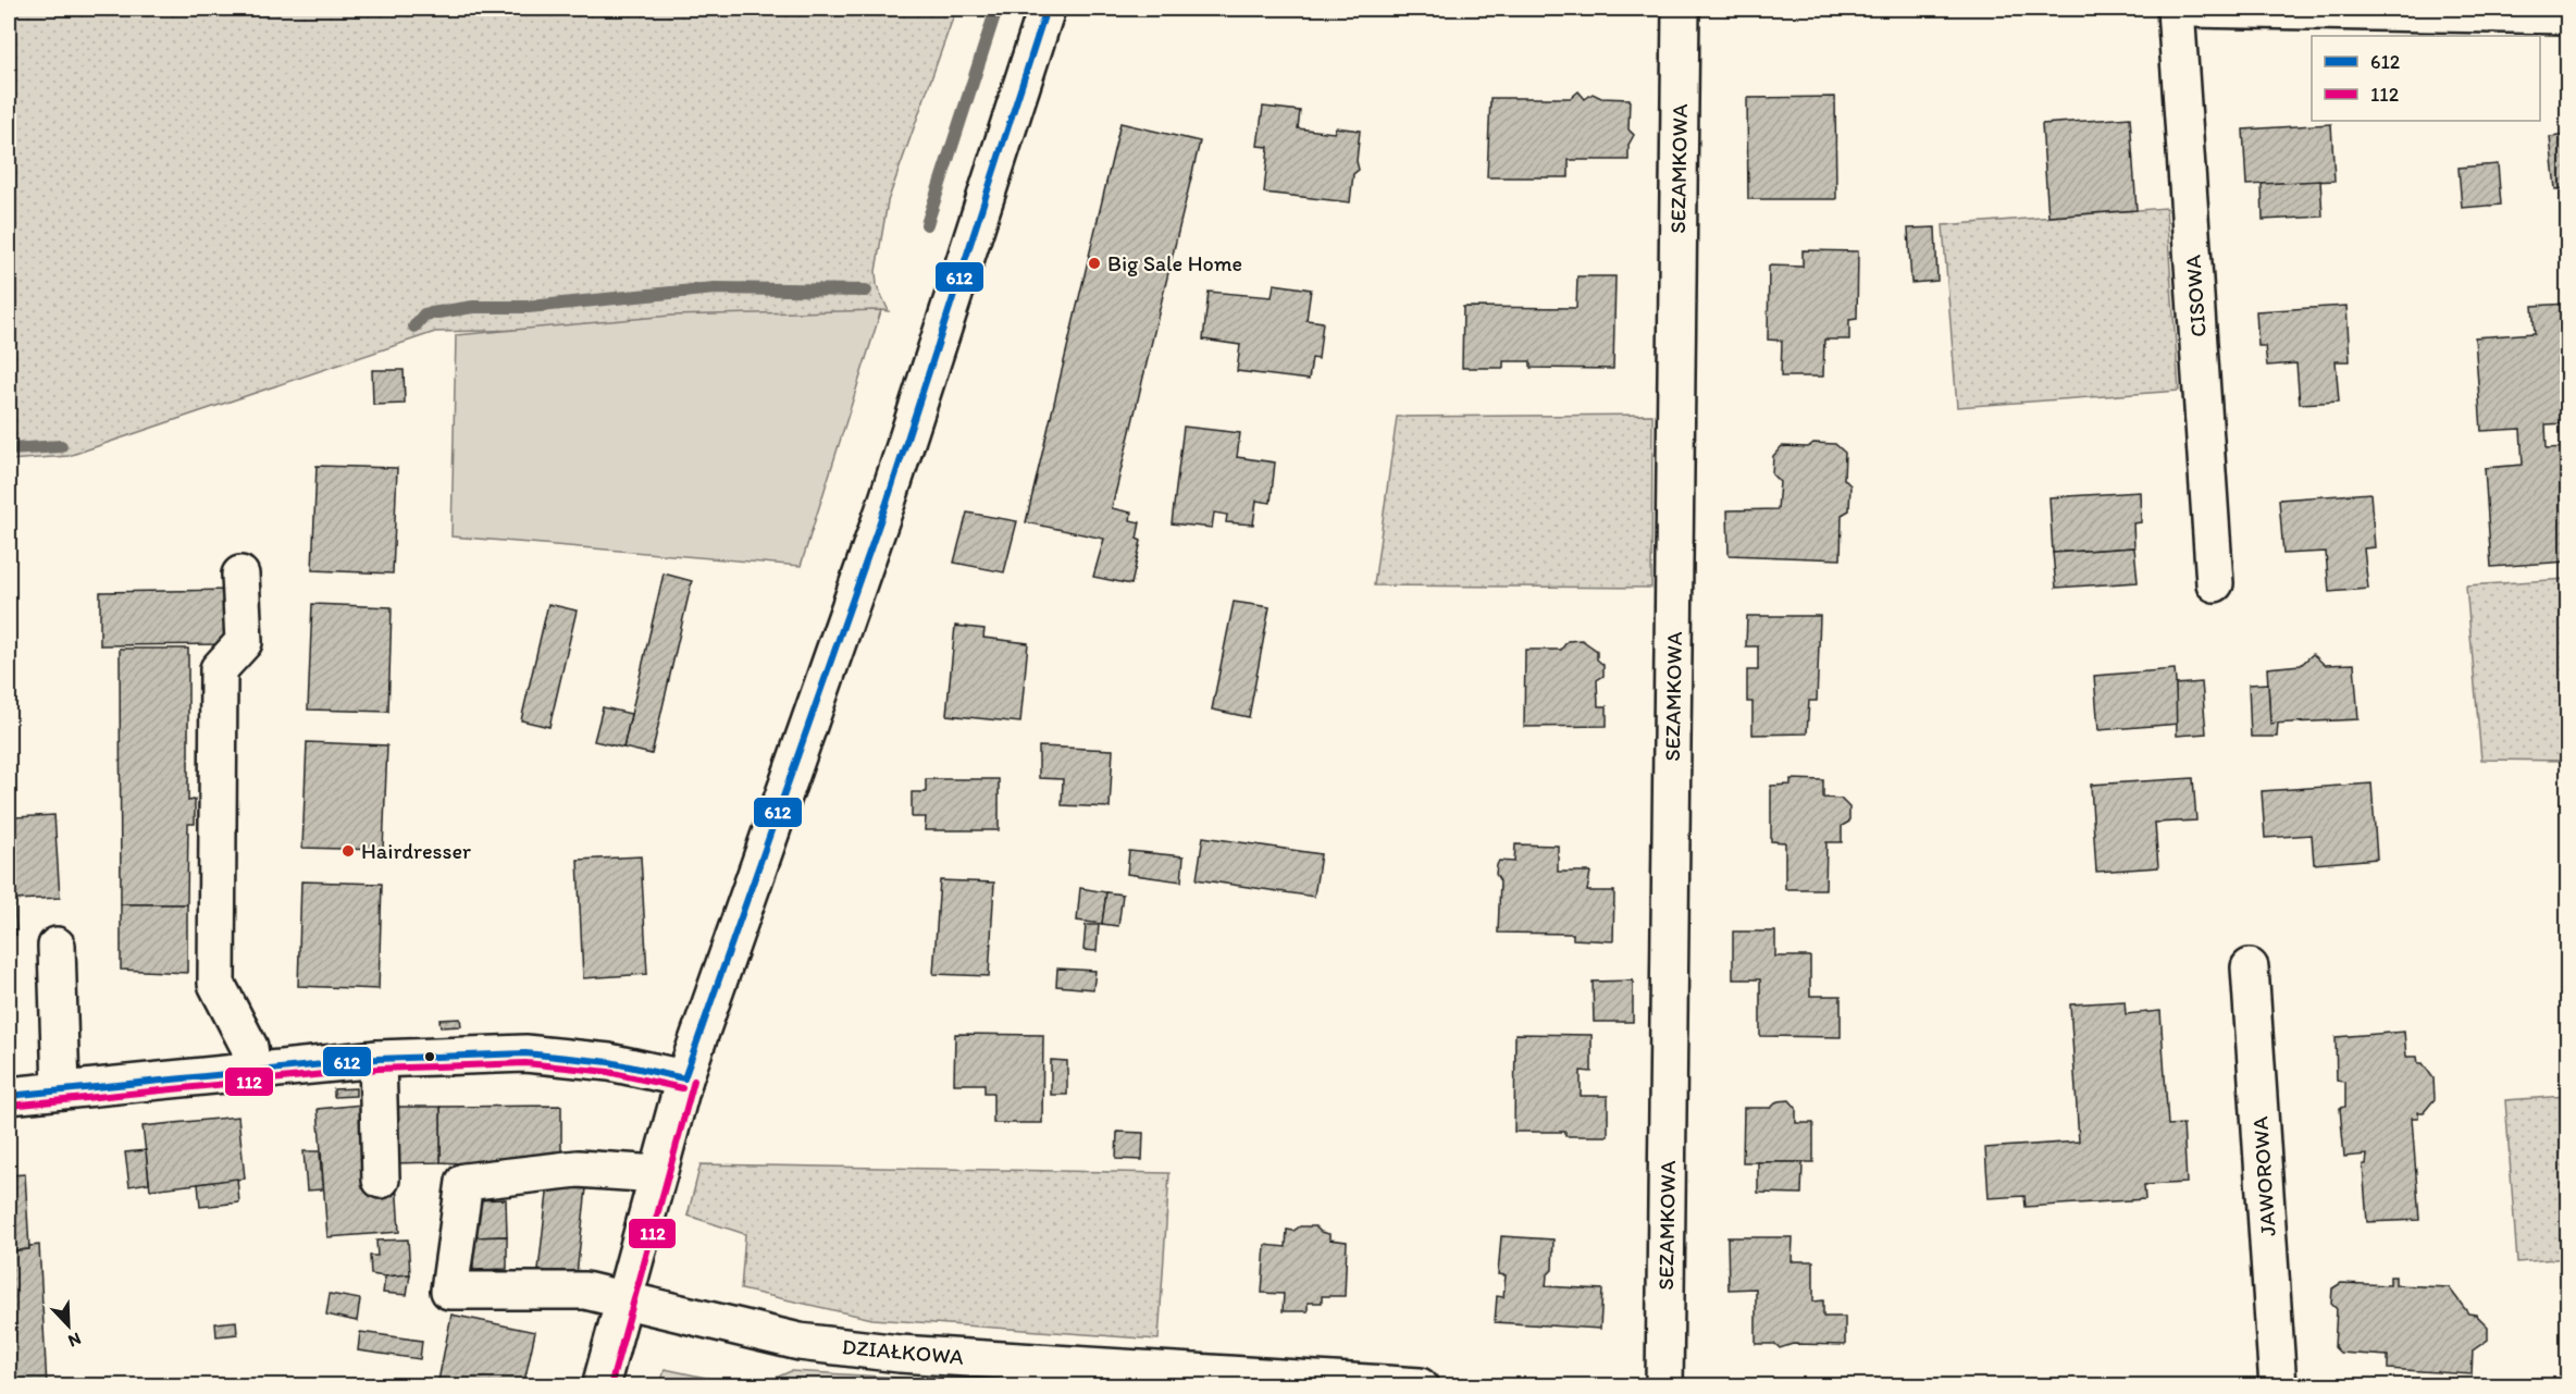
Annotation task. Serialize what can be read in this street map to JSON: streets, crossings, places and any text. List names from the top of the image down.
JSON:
{
  "streets": {
    "street": [
      "SEZAMKOWA",
      "CISOWA",
      "JAWOROWA",
      "DZIAŁKOWA"
    ]
  },
  "places": ["Big Sale Home", "Hairdresser"],
  "lines": ["transit line 612", "transit line 112"],
  "legend": ["612", "112"],
  "north": "bottom right"
}
